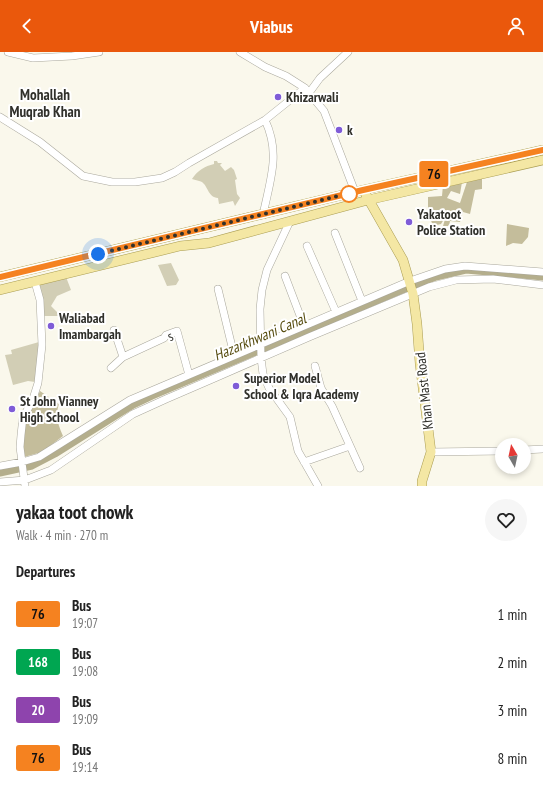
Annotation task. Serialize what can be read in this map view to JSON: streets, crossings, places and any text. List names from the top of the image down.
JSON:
{
  "streets": {
    "main road": ["Khan Mast Road"],
    "street": ["s"]
  },
  "districts": ["Mohallah Muqrab Khan"],
  "water": ["Hazarkhwani Canal"],
  "places": [
    "Khizarwali",
    "k",
    "Yakatoot Police Station",
    "Waliabad Imambargah",
    "Superior Model School & Iqra Academy",
    "St John Vianney High School"
  ],
  "lines": ["bus line 76"],
  "north": "top",
  "page": {
    "header": "Viabus",
    "on_map": "76",
    "heading": [
      ["yakaa toot chowk", "Walk · 4 min · 270 m"],
      "Departures"
    ],
    "list": [
      {
        "mark": "76",
        "name": "Bus",
        "note": "19:07",
        "value": "1 min"
      },
      {
        "mark": "168",
        "name": "Bus",
        "note": "19:08",
        "value": "2 min"
      },
      {
        "mark": "20",
        "name": "Bus",
        "note": "19:09",
        "value": "3 min"
      },
      {
        "mark": "76",
        "name": "Bus",
        "note": "19:14",
        "value": "8 min"
      }
    ]
  }
}
